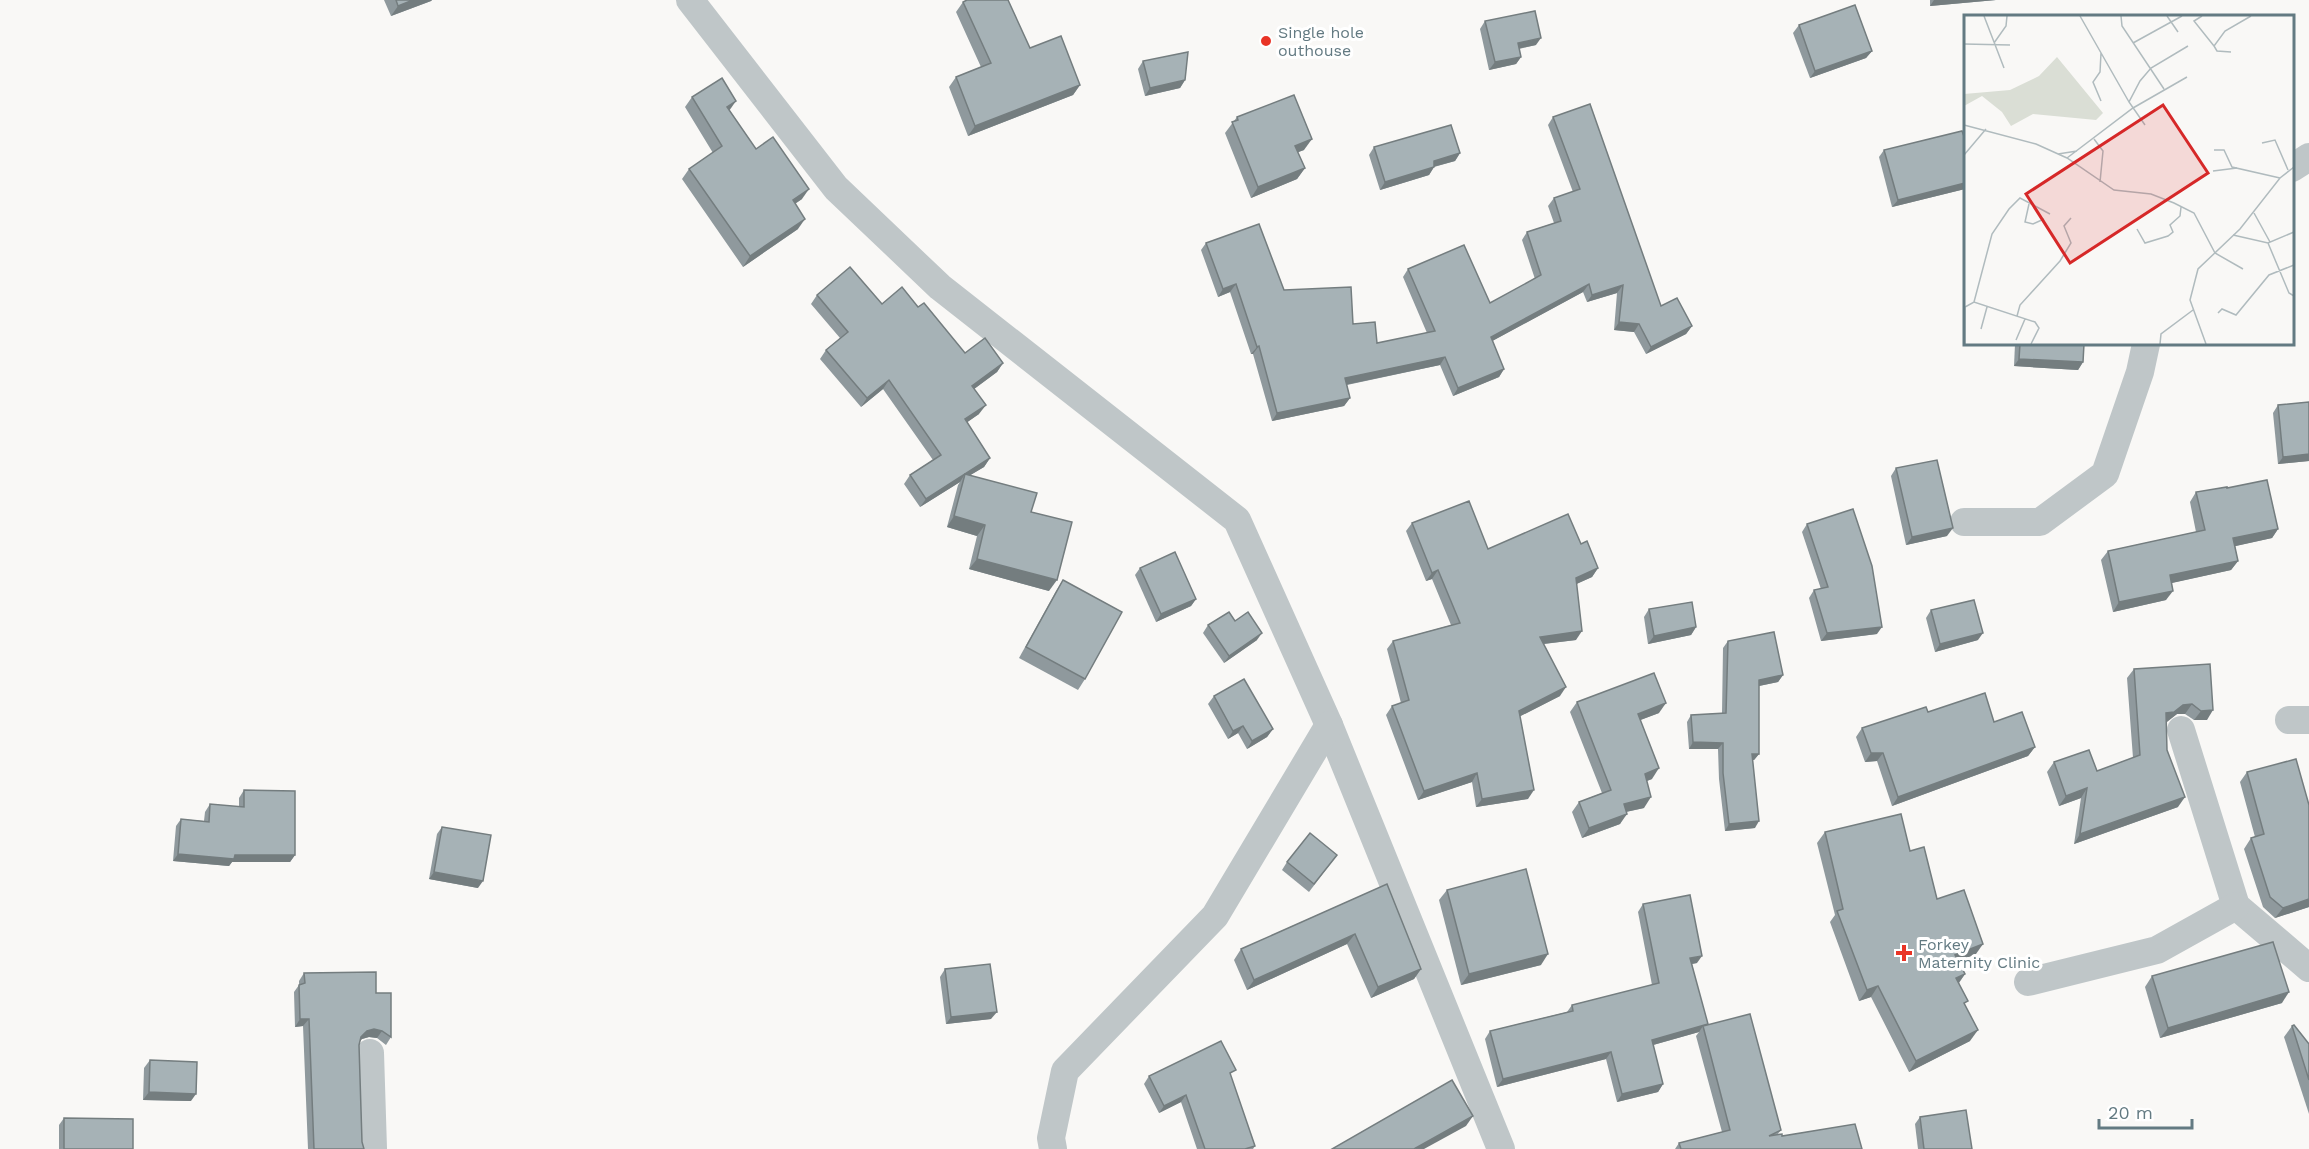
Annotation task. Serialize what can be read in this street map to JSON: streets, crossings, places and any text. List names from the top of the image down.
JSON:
{
  "places": {
    "other": ["Single hole outhouse"],
    "health": ["Forkey Maternity Clinic"]
  },
  "scale_bar": "20 m"
}
